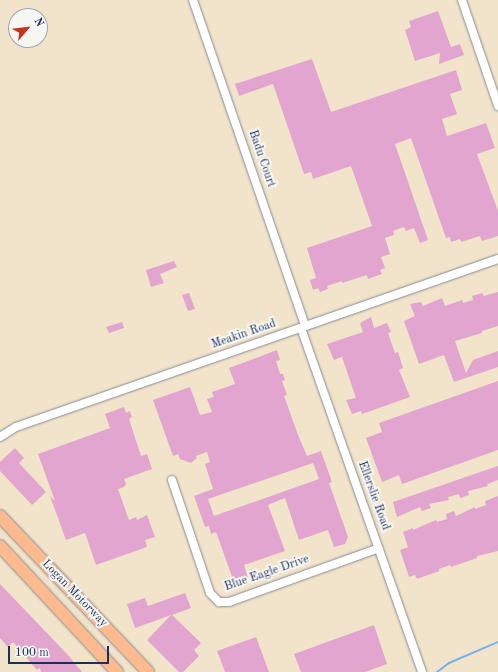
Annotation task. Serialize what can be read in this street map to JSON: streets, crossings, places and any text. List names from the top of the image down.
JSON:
{
  "streets": {
    "highway": ["Logan Motorway"],
    "street": [
      "Badu Court",
      "Meakin Road",
      "Ellerslie Road",
      "Blue Eagle Drive"
    ]
  },
  "crossings": [
    ["Badu Court", "Meakin Road"],
    ["Badu Court", "Ellerslie Road"],
    ["Meakin Road", "Ellerslie Road"],
    ["Ellerslie Road", "Blue Eagle Drive"]
  ],
  "scale_bar": "100 m",
  "north": "top right"
}
